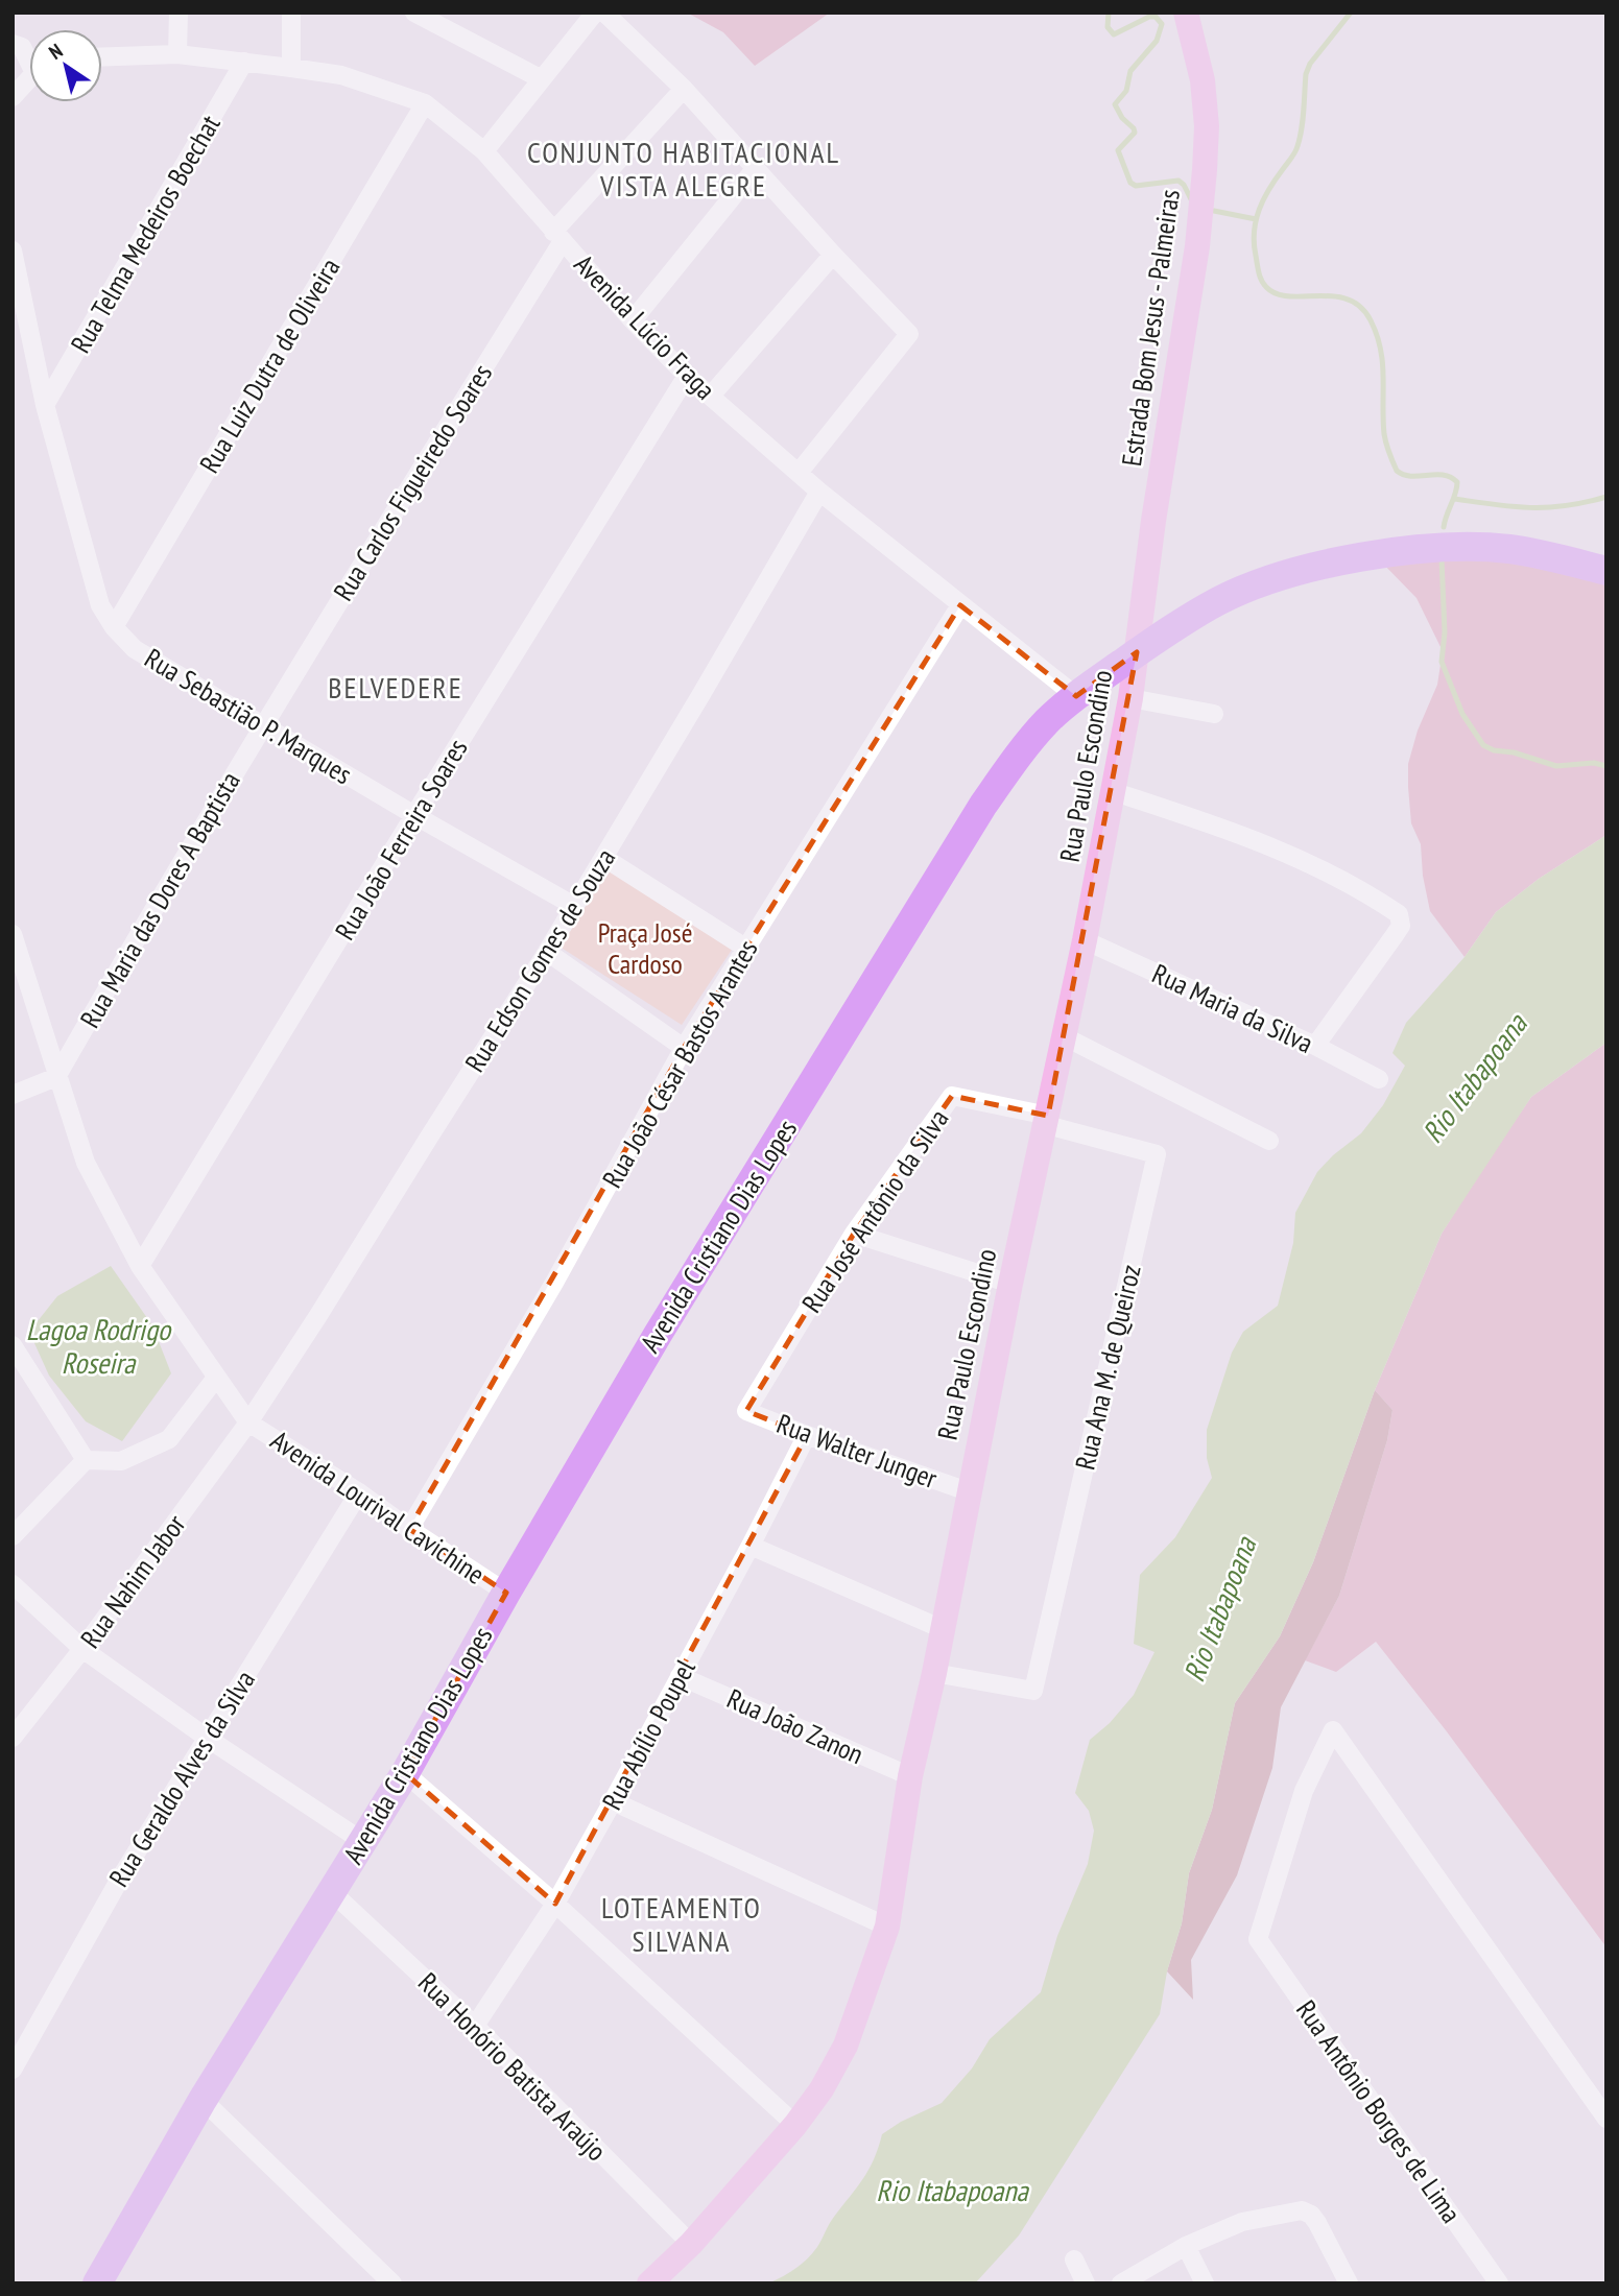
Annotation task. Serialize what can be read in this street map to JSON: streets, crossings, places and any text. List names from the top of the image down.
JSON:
{
  "streets": {
    "main road": ["Estrada Bom Jesus - Palmeiras", "Rua Paulo Escondino", "Avenida Cristiano Dias Lopes"],
    "street": [
      "Rua Telma Medeiros Boechat",
      "Avenida Lúcio Fraga",
      "Rua Luiz Dutra de Oliveira",
      "Rua Carlos Figueiredo Soares",
      "Rua Sebastião P. Marques",
      "Rua João Ferreira Soares",
      "Rua Maria das Dores A Baptista",
      "Rua Edson Gomes de Souza",
      "Rua Maria da Silva",
      "Rua João César Bastos Arantes",
      "Rua José Antônio da Silva",
      "Rua Ana M. de Queiroz",
      "Rua Walter Junger",
      "Avenida Lourival Cavichine",
      "Rua Nahim Jabor",
      "Rua João Zanon",
      "Rua Abílio Poupel",
      "Rua Geraldo Alves da Silva",
      "Rua Honório Batista Araújo",
      "Rua Antônio Borges de Lima"
    ]
  },
  "crossings": [
    ["Rua Telma Medeiros Boechat", "Avenida Lúcio Fraga"],
    ["Rua Telma Medeiros Boechat", "Rua Sebastião P. Marques"],
    ["Avenida Lúcio Fraga", "Rua Luiz Dutra de Oliveira"],
    ["Avenida Lúcio Fraga", "Rua Carlos Figueiredo Soares"],
    ["Avenida Lúcio Fraga", "Rua João Ferreira Soares"],
    ["Avenida Lúcio Fraga", "Rua Edson Gomes de Souza"],
    ["Avenida Lúcio Fraga", "Rua João César Bastos Arantes"],
    ["Avenida Lúcio Fraga", "Avenida Cristiano Dias Lopes"],
    ["Estrada Bom Jesus - Palmeiras", "Rua Paulo Escondino"],
    ["Estrada Bom Jesus - Palmeiras", "Avenida Cristiano Dias Lopes"],
    ["Rua Luiz Dutra de Oliveira", "Rua Sebastião P. Marques"],
    ["Rua Carlos Figueiredo Soares", "Rua Sebastião P. Marques"],
    ["Rua Carlos Figueiredo Soares", "Rua Maria das Dores A Baptista"],
    ["Rua Sebastião P. Marques", "Rua João Ferreira Soares"],
    ["Rua Sebastião P. Marques", "Rua Maria das Dores A Baptista"],
    ["Rua Sebastião P. Marques", "Rua Edson Gomes de Souza"],
    ["Rua Paulo Escondino", "Rua Maria da Silva"],
    ["Rua Paulo Escondino", "Rua José Antônio da Silva"],
    ["Rua Paulo Escondino", "Avenida Cristiano Dias Lopes"],
    ["Rua Paulo Escondino", "Rua Ana M. de Queiroz"],
    ["Rua Paulo Escondino", "Rua Walter Junger"],
    ["Rua Paulo Escondino", "Rua João Zanon"],
    ["Rua Paulo Escondino", "Rua Honório Batista Araújo"],
    ["Rua Edson Gomes de Souza", "Avenida Lourival Cavichine"],
    ["Rua Edson Gomes de Souza", "Rua Nahim Jabor"],
    ["Rua João César Bastos Arantes", "Avenida Lourival Cavichine"],
    ["Rua José Antônio da Silva", "Rua Ana M. de Queiroz"],
    ["Rua José Antônio da Silva", "Rua Walter Junger"],
    ["Avenida Cristiano Dias Lopes", "Avenida Lourival Cavichine"],
    ["Avenida Cristiano Dias Lopes", "Rua Honório Batista Araújo"],
    ["Rua Walter Junger", "Rua Abílio Poupel"],
    ["Avenida Lourival Cavichine", "Rua Nahim Jabor"],
    ["Avenida Lourival Cavichine", "Rua Geraldo Alves da Silva"],
    ["Rua João Zanon", "Rua Abílio Poupel"],
    ["Rua Abílio Poupel", "Rua Honório Batista Araújo"]
  ],
  "districts": ["CONJUNTO HABITACIONAL VISTA ALEGRE", "BELVEDERE", "LOTEAMENTO SILVANA"],
  "water": ["Rio Itabapoana", "Lagoa Rodrigo Roseira"],
  "parks": ["Praça José Cardoso"],
  "north": "top left"
}
